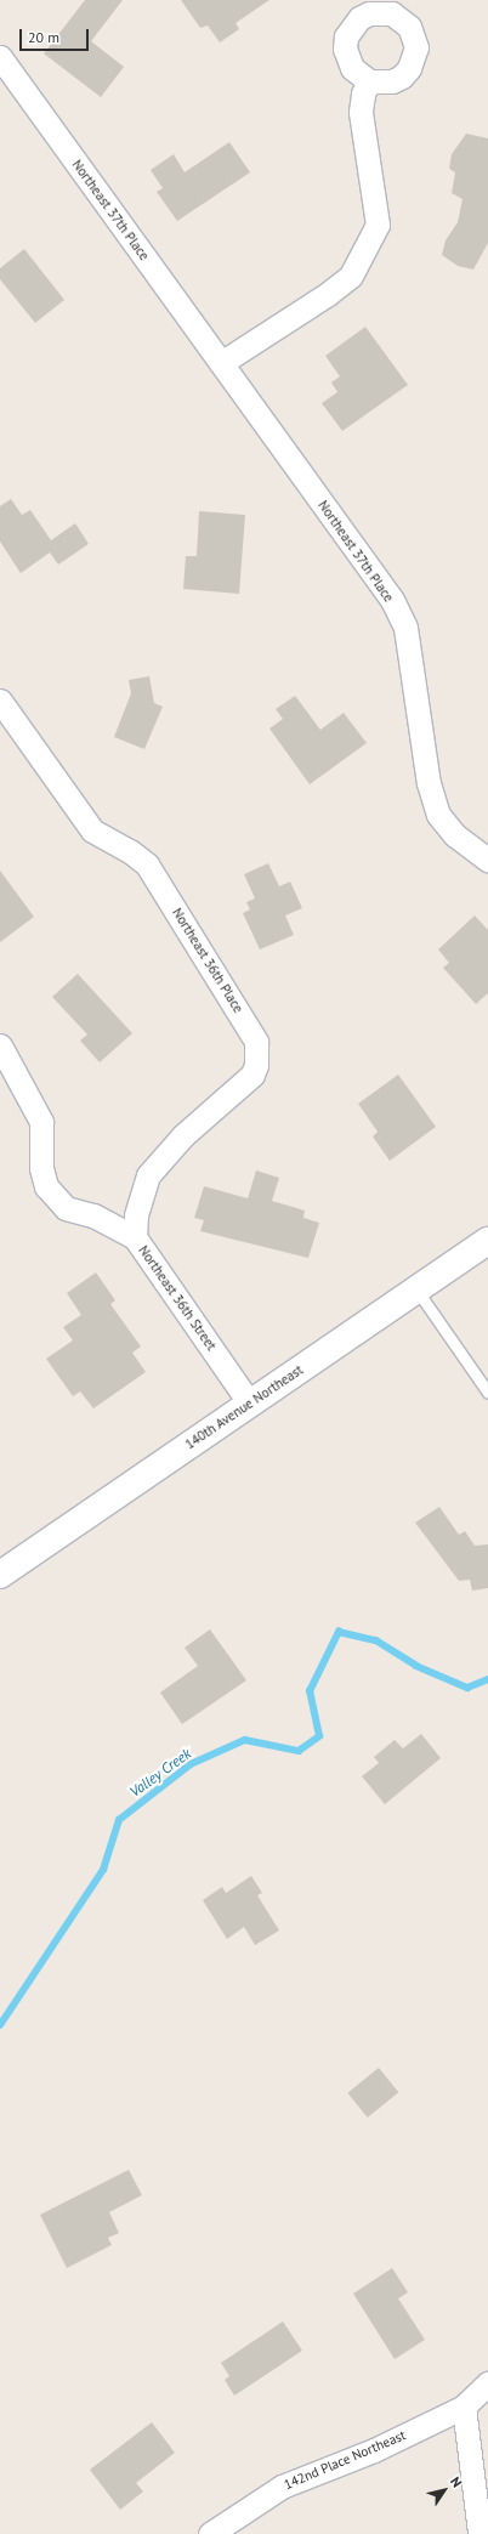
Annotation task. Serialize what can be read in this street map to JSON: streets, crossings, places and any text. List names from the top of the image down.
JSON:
{
  "streets": {
    "street": [
      "Northeast 37th Place",
      "Northeast 36th Place",
      "Northeast 36th Street",
      "140th Avenue Northeast",
      "142nd Place Northeast"
    ]
  },
  "crossings": [
    ["Northeast 36th Place", "Northeast 36th Street"],
    ["Northeast 36th Street", "140th Avenue Northeast"]
  ],
  "water": ["Valley Creek"],
  "scale_bar": "20 m",
  "north": "top right"
}
